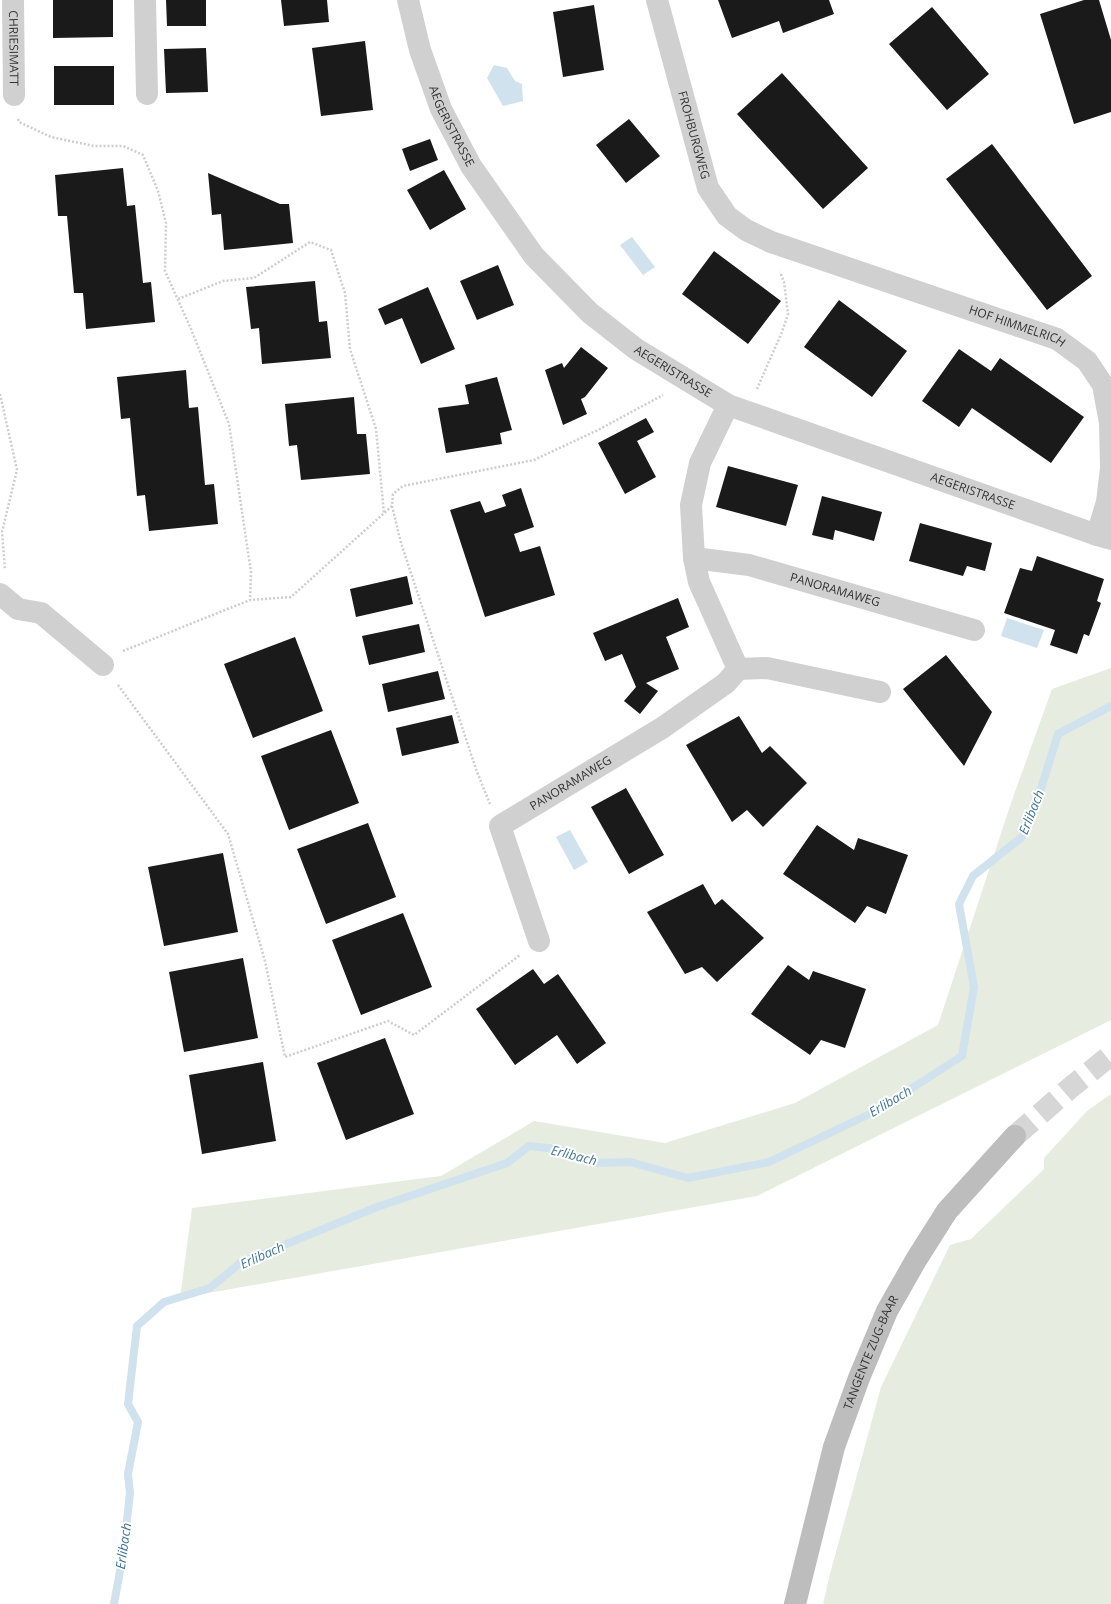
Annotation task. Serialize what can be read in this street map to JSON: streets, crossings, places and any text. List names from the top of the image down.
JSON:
{
  "streets": {
    "main road": ["TANGENTE ZUG-BAAR"],
    "street": [
      "CHRIESIMATT",
      "AEGERISTRASSE",
      "FROHBURGWEG",
      "HOF HIMMELRICH",
      "PANORAMAWEG"
    ]
  },
  "crossings": [
    ["AEGERISTRASSE", "HOF HIMMELRICH"],
    ["FROHBURGWEG", "HOF HIMMELRICH"]
  ],
  "water": ["Erlibach"]
}
